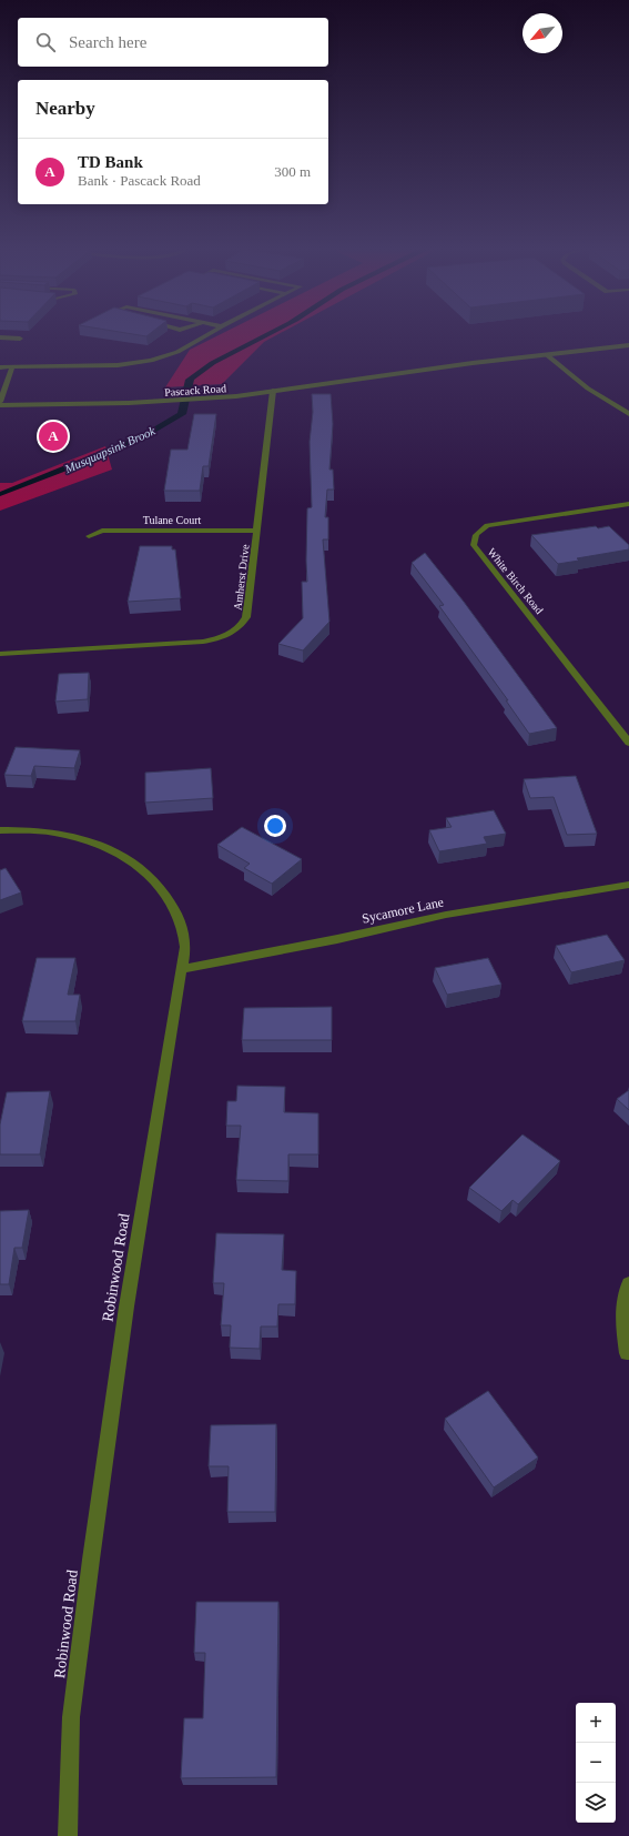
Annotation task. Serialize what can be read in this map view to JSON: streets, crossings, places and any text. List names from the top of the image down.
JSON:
{
  "streets": {
    "street": [
      "Pascack Road",
      "Tulane Court",
      "Amherst Drive",
      "White Birch Road",
      "Sycamore Lane",
      "Robinwood Road"
    ]
  },
  "crossings": [
    ["Pascack Road", "Amherst Drive"],
    ["Tulane Court", "Amherst Drive"],
    ["Sycamore Lane", "Robinwood Road"]
  ],
  "water": ["Musquapsink Brook"],
  "north": "bottom left",
  "page": {
    "search": "Search here",
    "heading": "Nearby",
    "list": [
      {
        "mark": "A",
        "name": "TD Bank",
        "note": "Bank · Pascack Road",
        "value": "300 m"
      }
    ],
    "pins": "A",
    "map_buttons": ["+", "−"]
  }
}
